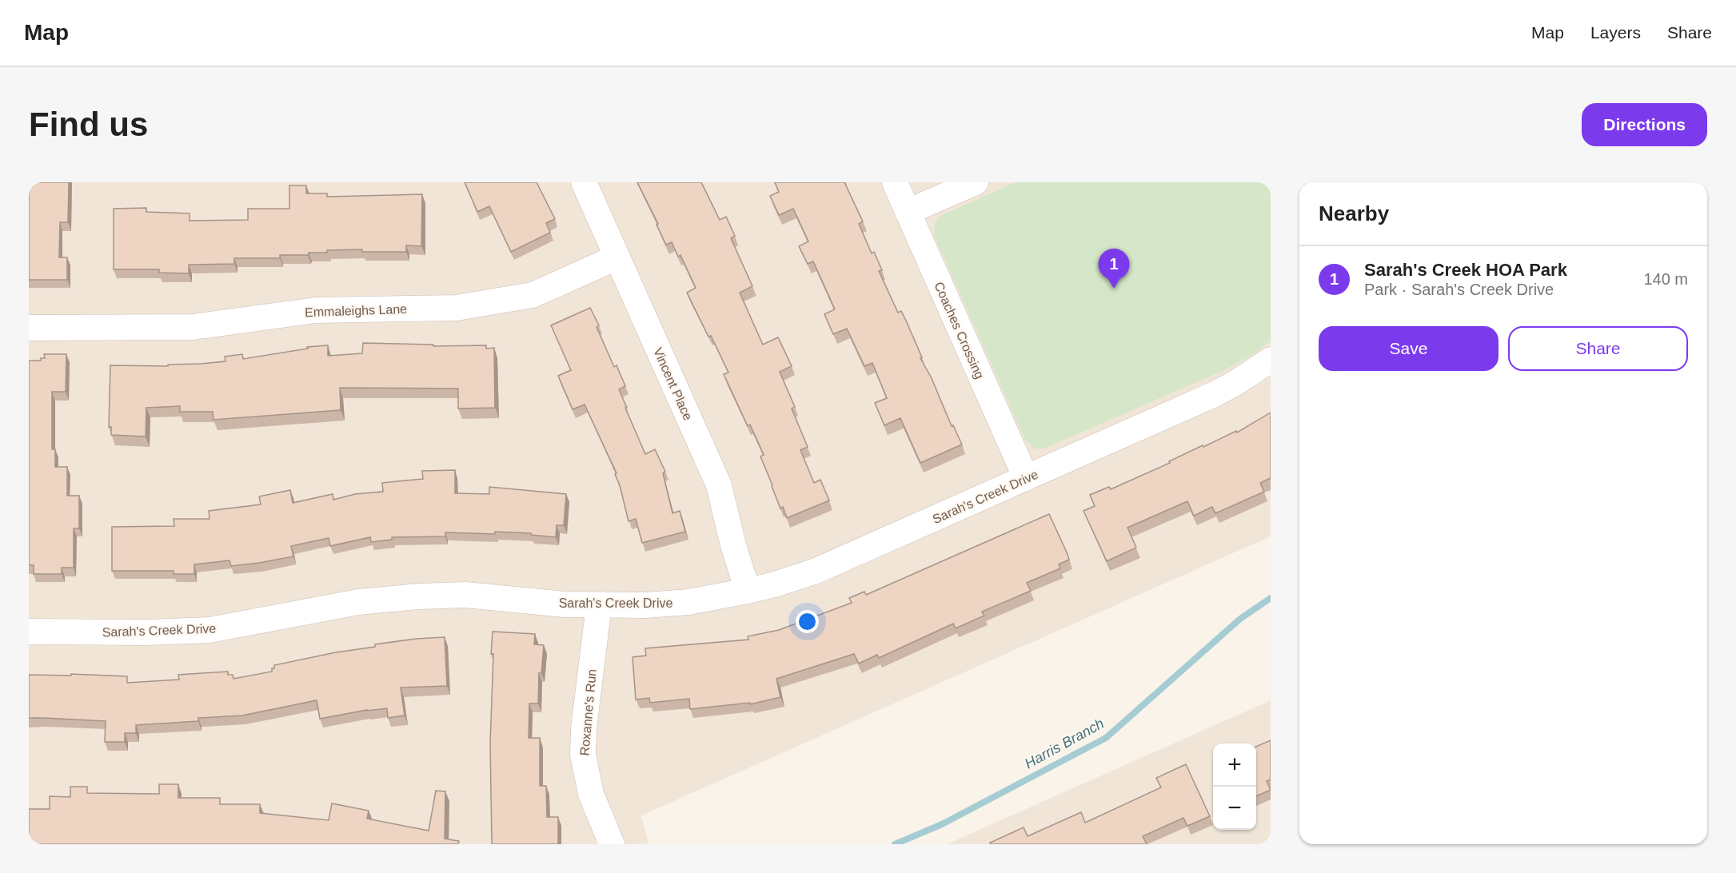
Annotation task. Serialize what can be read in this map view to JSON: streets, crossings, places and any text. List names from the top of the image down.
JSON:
{
  "streets": {
    "street": [
      "Emmaleighs Lane",
      "Coaches Crossing",
      "Vincent Place",
      "Sarah's Creek Drive",
      "Roxanne's Run"
    ]
  },
  "crossings": [
    ["Emmaleighs Lane", "Vincent Place"],
    ["Coaches Crossing", "Sarah's Creek Drive"],
    ["Vincent Place", "Sarah's Creek Drive"],
    ["Sarah's Creek Drive", "Roxanne's Run"]
  ],
  "water": ["Harris Branch"],
  "page": {
    "header": "Map",
    "nav": ["Map", "Layers", "Share"],
    "buttons": [
      "Directions",
      ["Save", "Share"]
    ],
    "title": "Find us",
    "heading": "Nearby",
    "list": [
      {
        "mark": "1",
        "name": "Sarah's Creek HOA Park",
        "note": "Park · Sarah's Creek Drive",
        "value": "140 m"
      }
    ],
    "pins": "1",
    "map_buttons": ["+", "−"]
  }
}
